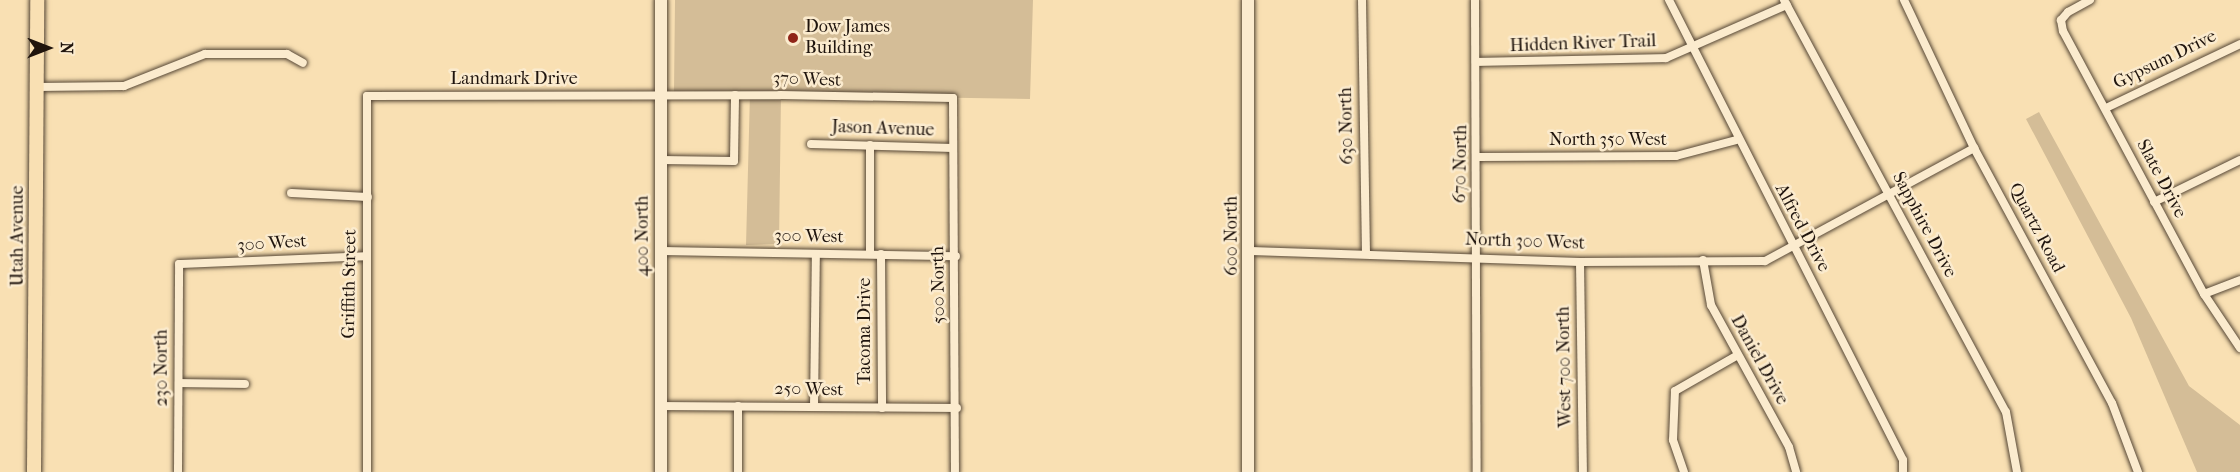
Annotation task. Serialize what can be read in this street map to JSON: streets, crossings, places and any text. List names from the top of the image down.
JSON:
{
  "streets": {
    "main road": ["Utah Avenue"],
    "street": [
      "Hidden River Trail",
      "Gypsum Drive",
      "Landmark Drive",
      "370 West",
      "630 North",
      "Jason Avenue",
      "North 350 West",
      "670 North",
      "Slate Drive",
      "Sapphire Drive",
      "Alfred Drive",
      "Quartz Road",
      "400 North",
      "600 North",
      "300 West",
      "North 300 West",
      "Griffith Street",
      "500 North",
      "Tacoma Drive",
      "Daniel Drive",
      "West 700 North",
      "230 North",
      "250 West"
    ]
  },
  "crossings": [
    ["Hidden River Trail", "670 North"],
    ["Hidden River Trail", "Sapphire Drive"],
    ["Hidden River Trail", "Alfred Drive"],
    ["Gypsum Drive", "Slate Drive"],
    ["Landmark Drive", "370 West"],
    ["Landmark Drive", "400 North"],
    ["Landmark Drive", "Griffith Street"],
    ["370 West", "400 North"],
    ["370 West", "500 North"],
    ["630 North", "North 300 West"],
    ["Jason Avenue", "500 North"],
    ["North 350 West", "670 North"],
    ["North 350 West", "Alfred Drive"],
    ["670 North", "North 300 West"],
    ["Sapphire Drive", "North 300 West"],
    ["Alfred Drive", "North 300 West"],
    ["Quartz Road", "North 300 West"],
    ["400 North", "300 West"],
    ["400 North", "250 West"],
    ["600 North", "North 300 West"],
    ["300 West", "Griffith Street"],
    ["300 West", "500 North"],
    ["300 West", "Tacoma Drive"],
    ["300 West", "230 North"],
    ["North 300 West", "Daniel Drive"],
    ["North 300 West", "West 700 North"],
    ["500 North", "250 West"],
    ["Tacoma Drive", "250 West"]
  ],
  "places": ["Dow James Building"],
  "north": "right"
}
